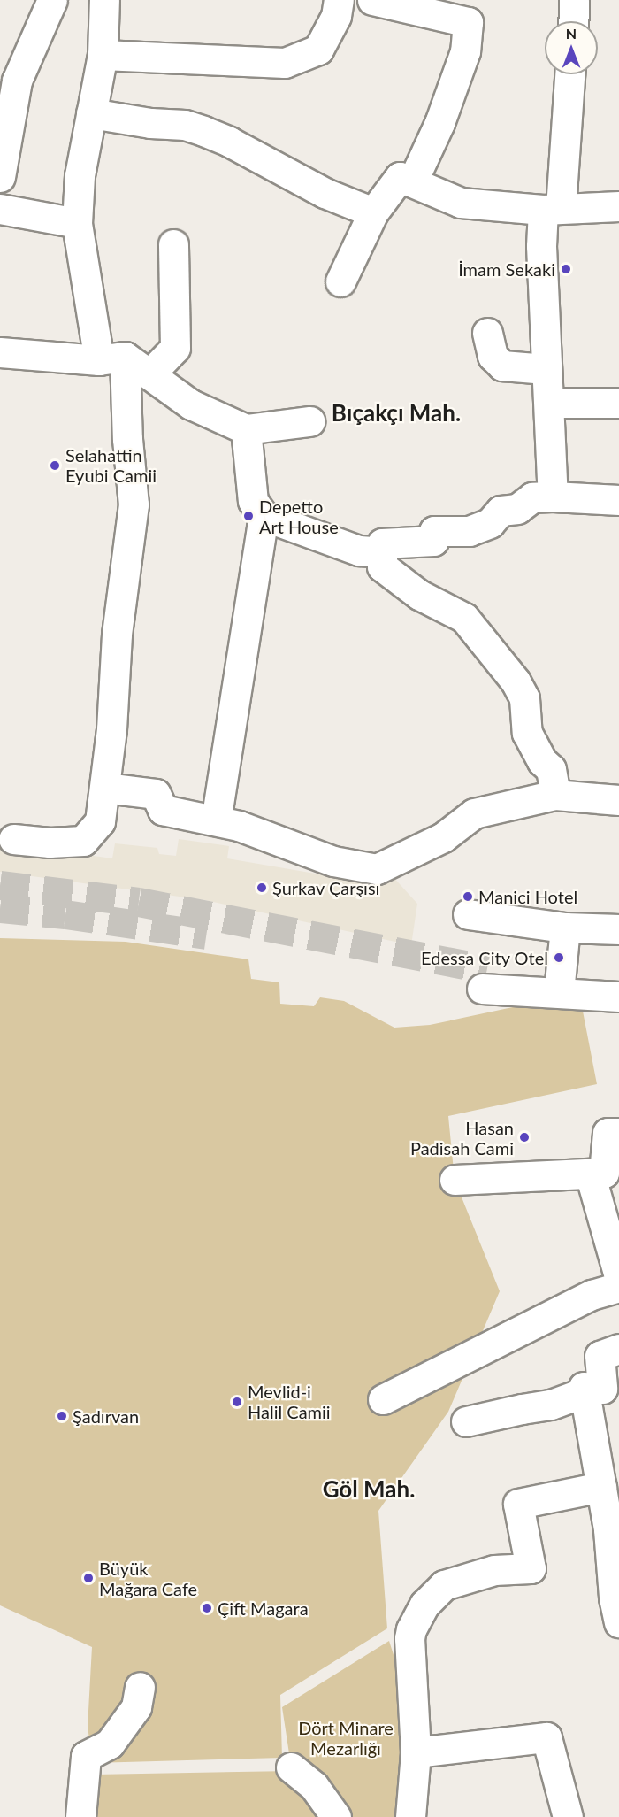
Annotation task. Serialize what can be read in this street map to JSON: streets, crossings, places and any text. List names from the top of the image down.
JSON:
{
  "districts": ["Bıçakçı Mah.", "Göl Mah."],
  "parks": ["Dört Minare Mezarlığı"],
  "places": [
    "İmam Sekaki",
    "Selahattin Eyubi Camii",
    "Depetto Art House",
    "Şurkav Çarşısı",
    "Manici Hotel",
    "Edessa City Otel",
    "Hasan Padisah Cami",
    "Mevlid-i Halil Camii",
    "Şadırvan",
    "Büyük Mağara Cafe",
    "Çift Magara"
  ],
  "north": "top"
}
